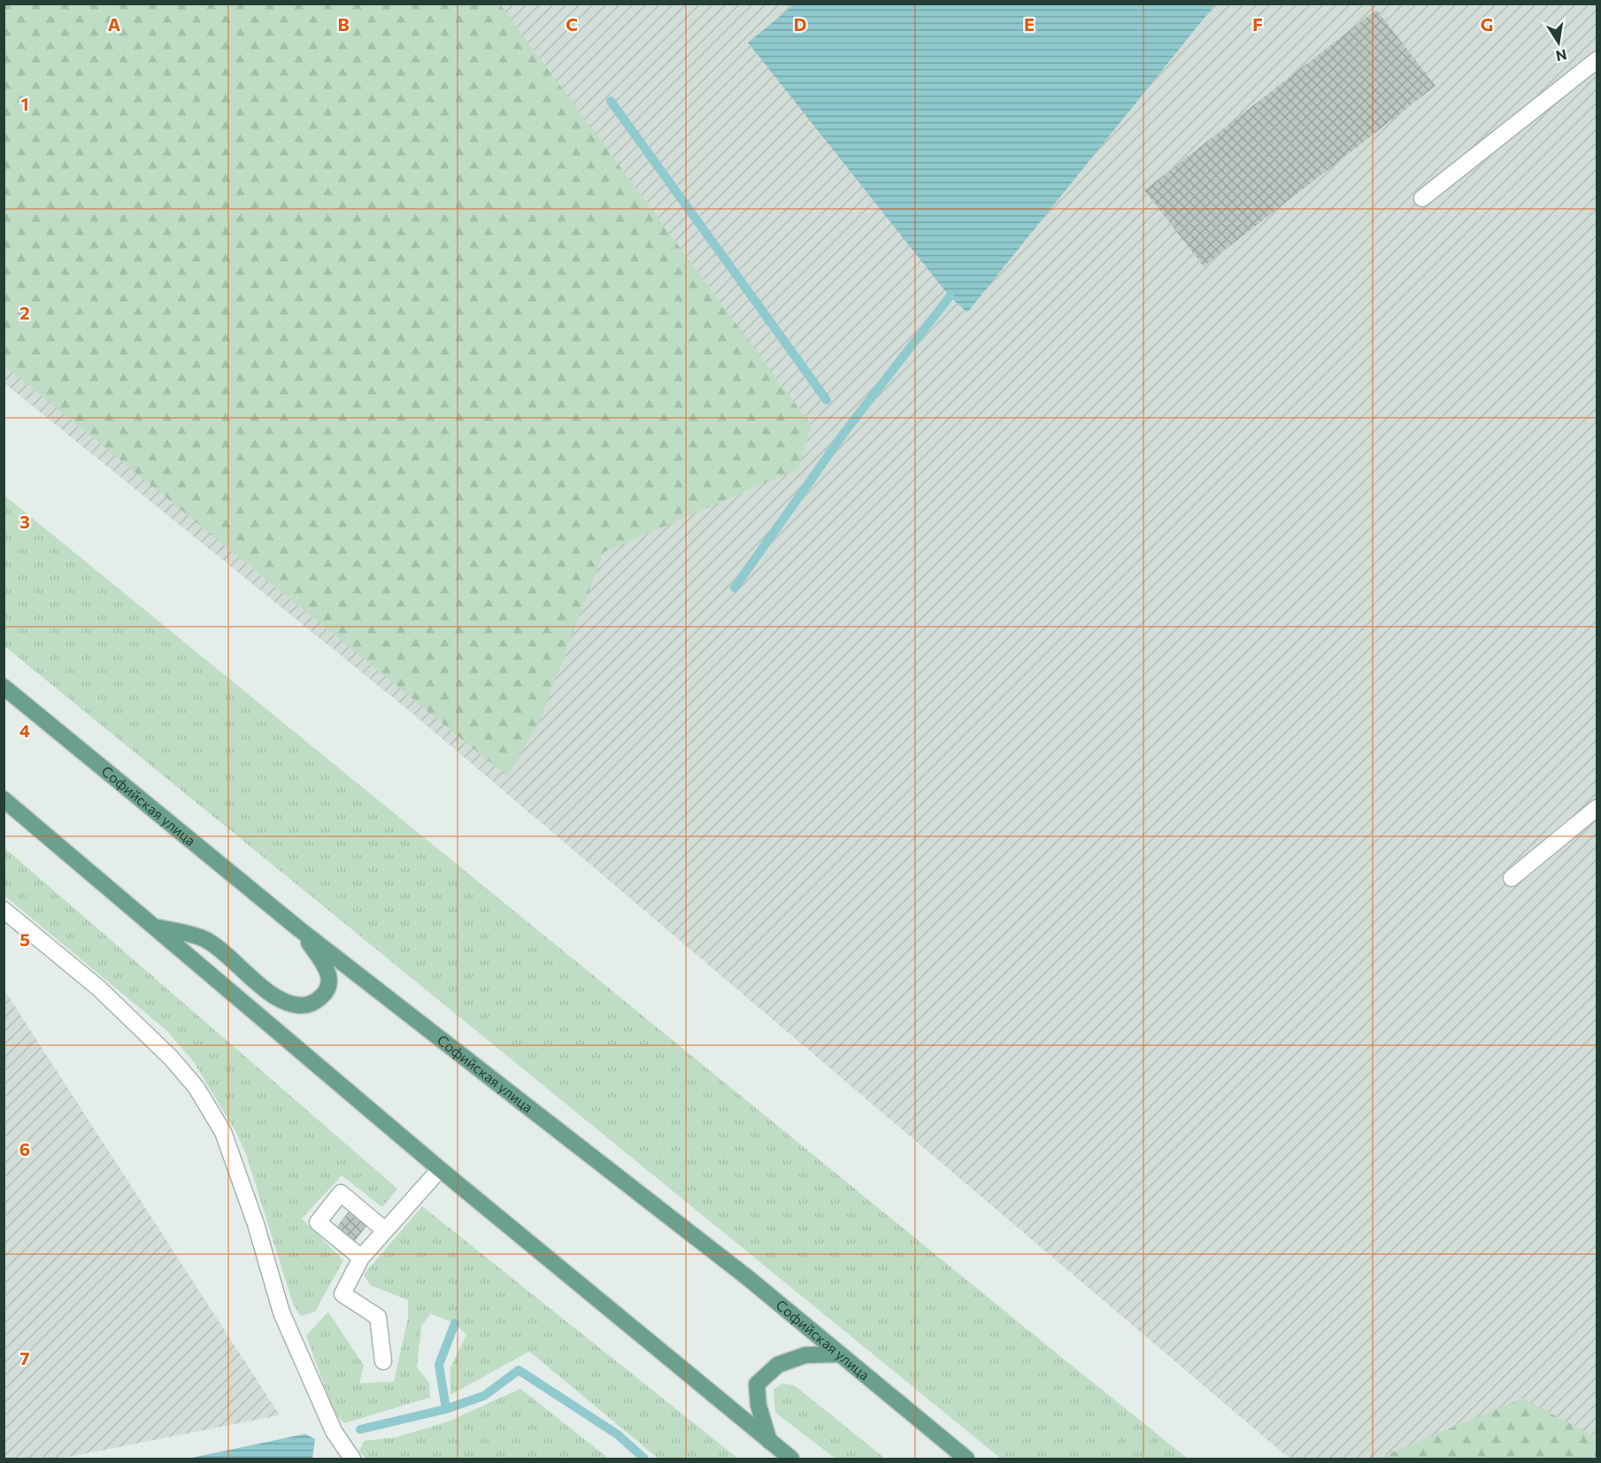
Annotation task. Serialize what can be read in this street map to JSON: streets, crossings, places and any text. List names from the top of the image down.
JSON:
{
  "streets": {
    "main road": ["Софийская улица"]
  },
  "north": "bottom",
  "grid": {
    "columns": [
      "A",
      "B",
      "C",
      "D",
      "E",
      "F",
      "G"
    ],
    "rows": [
      "1",
      "2",
      "3",
      "4",
      "5",
      "6",
      "7"
    ]
  }
}
